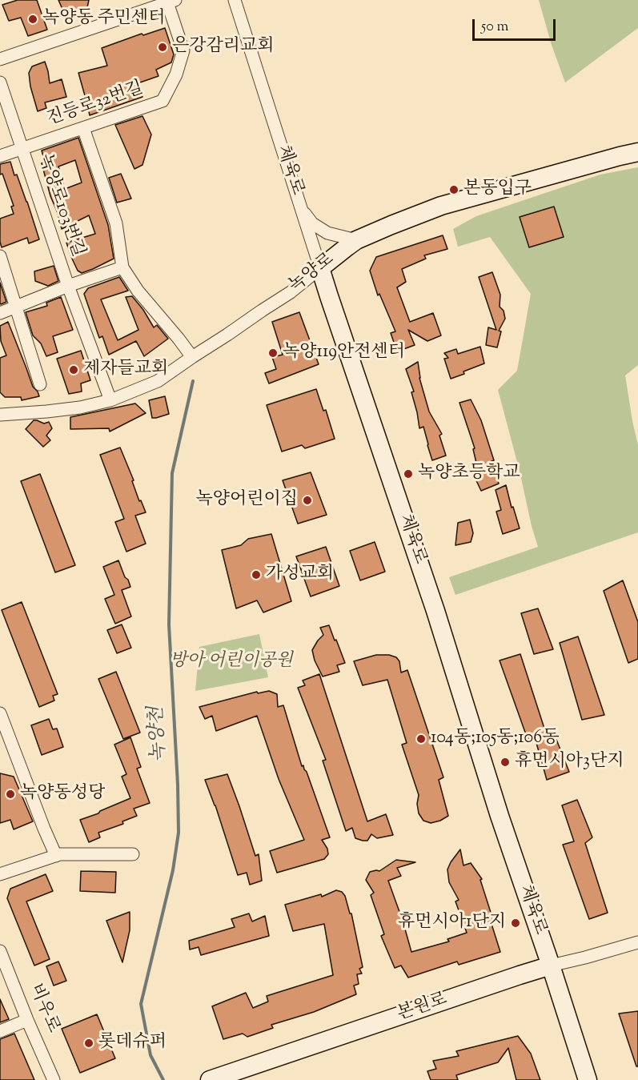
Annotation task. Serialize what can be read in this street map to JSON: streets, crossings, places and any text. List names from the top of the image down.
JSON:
{
  "streets": {
    "street": [
      "진등로32번길",
      "체육로",
      "녹양로103번길",
      "녹양로",
      "본원로",
      "비우로"
    ]
  },
  "crossings": [
    ["진등로32번길", "녹양로103번길"],
    ["체육로", "녹양로"],
    ["체육로", "본원로"],
    ["녹양로103번길", "녹양로"]
  ],
  "water": ["녹양천"],
  "parks": ["방아 어린이공원"],
  "places": [
    "녹양동 주민센터",
    "은강감리교회",
    "본동입구",
    "녹양119안전센터",
    "제자들교회",
    "녹양초등학교",
    "녹양어린이집",
    "가성교회",
    "104동;105동;106동",
    "휴먼시아3단지",
    "녹양동성당",
    "휴먼시아1단지",
    "롯데슈퍼"
  ],
  "scale_bar": "50 m"
}
